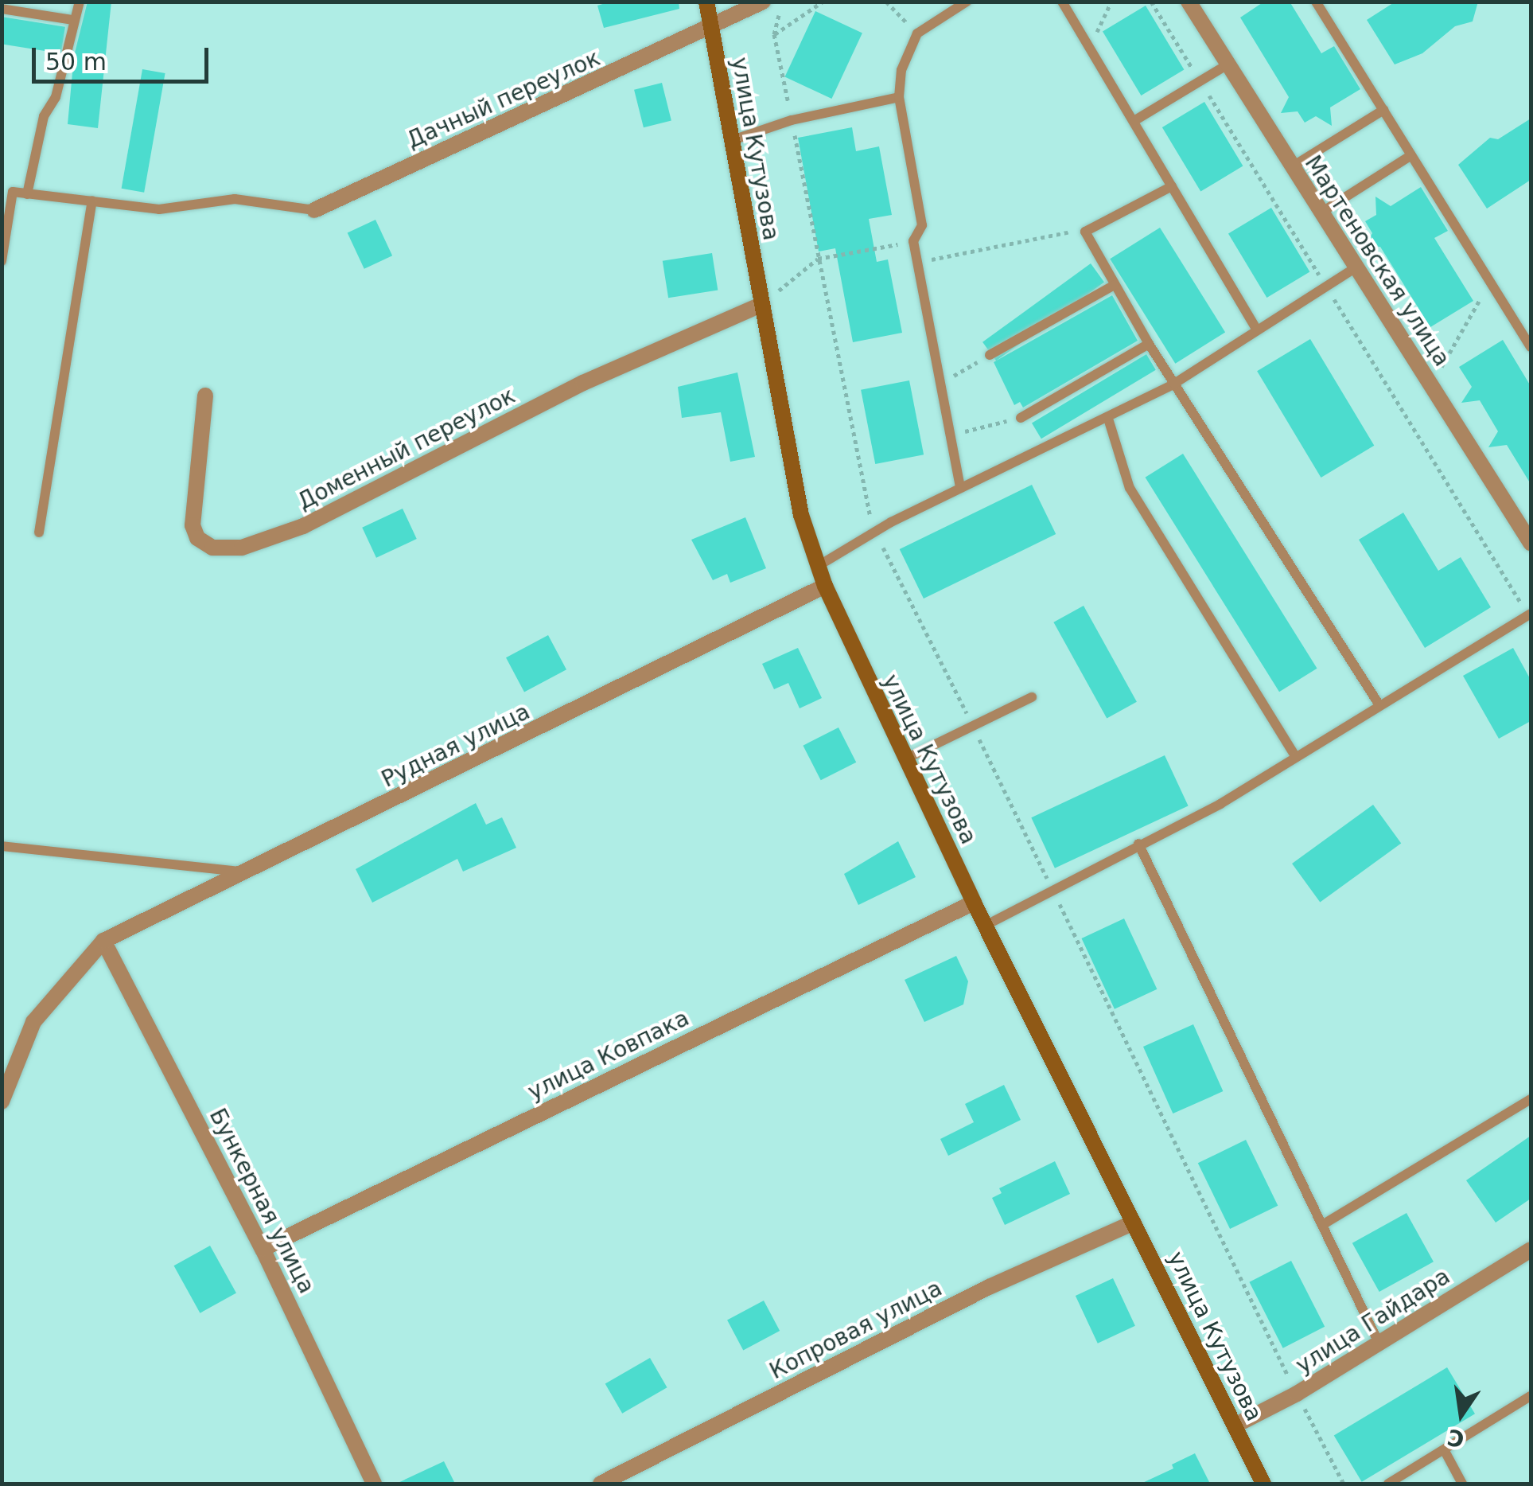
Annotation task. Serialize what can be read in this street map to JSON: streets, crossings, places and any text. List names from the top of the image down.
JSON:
{
  "streets": {
    "main road": ["улица Кутузова"],
    "street": [
      "Дачный переулок",
      "Мартеновская улица",
      "Доменный переулок",
      "Рудная улица",
      "улица Ковпака",
      "Бункерная улица",
      "улица Гайдара",
      "Копровая улица"
    ]
  },
  "crossings": [
    ["Дачный переулок", "улица Кутузова"],
    ["улица Кутузова", "Доменный переулок"],
    ["улица Кутузова", "Рудная улица"],
    ["улица Кутузова", "улица Ковпака"],
    ["улица Кутузова", "улица Гайдара"],
    ["улица Кутузова", "Копровая улица"],
    ["Рудная улица", "Бункерная улица"],
    ["улица Ковпака", "Бункерная улица"]
  ],
  "scale_bar": "50 m",
  "north": "bottom"
}
